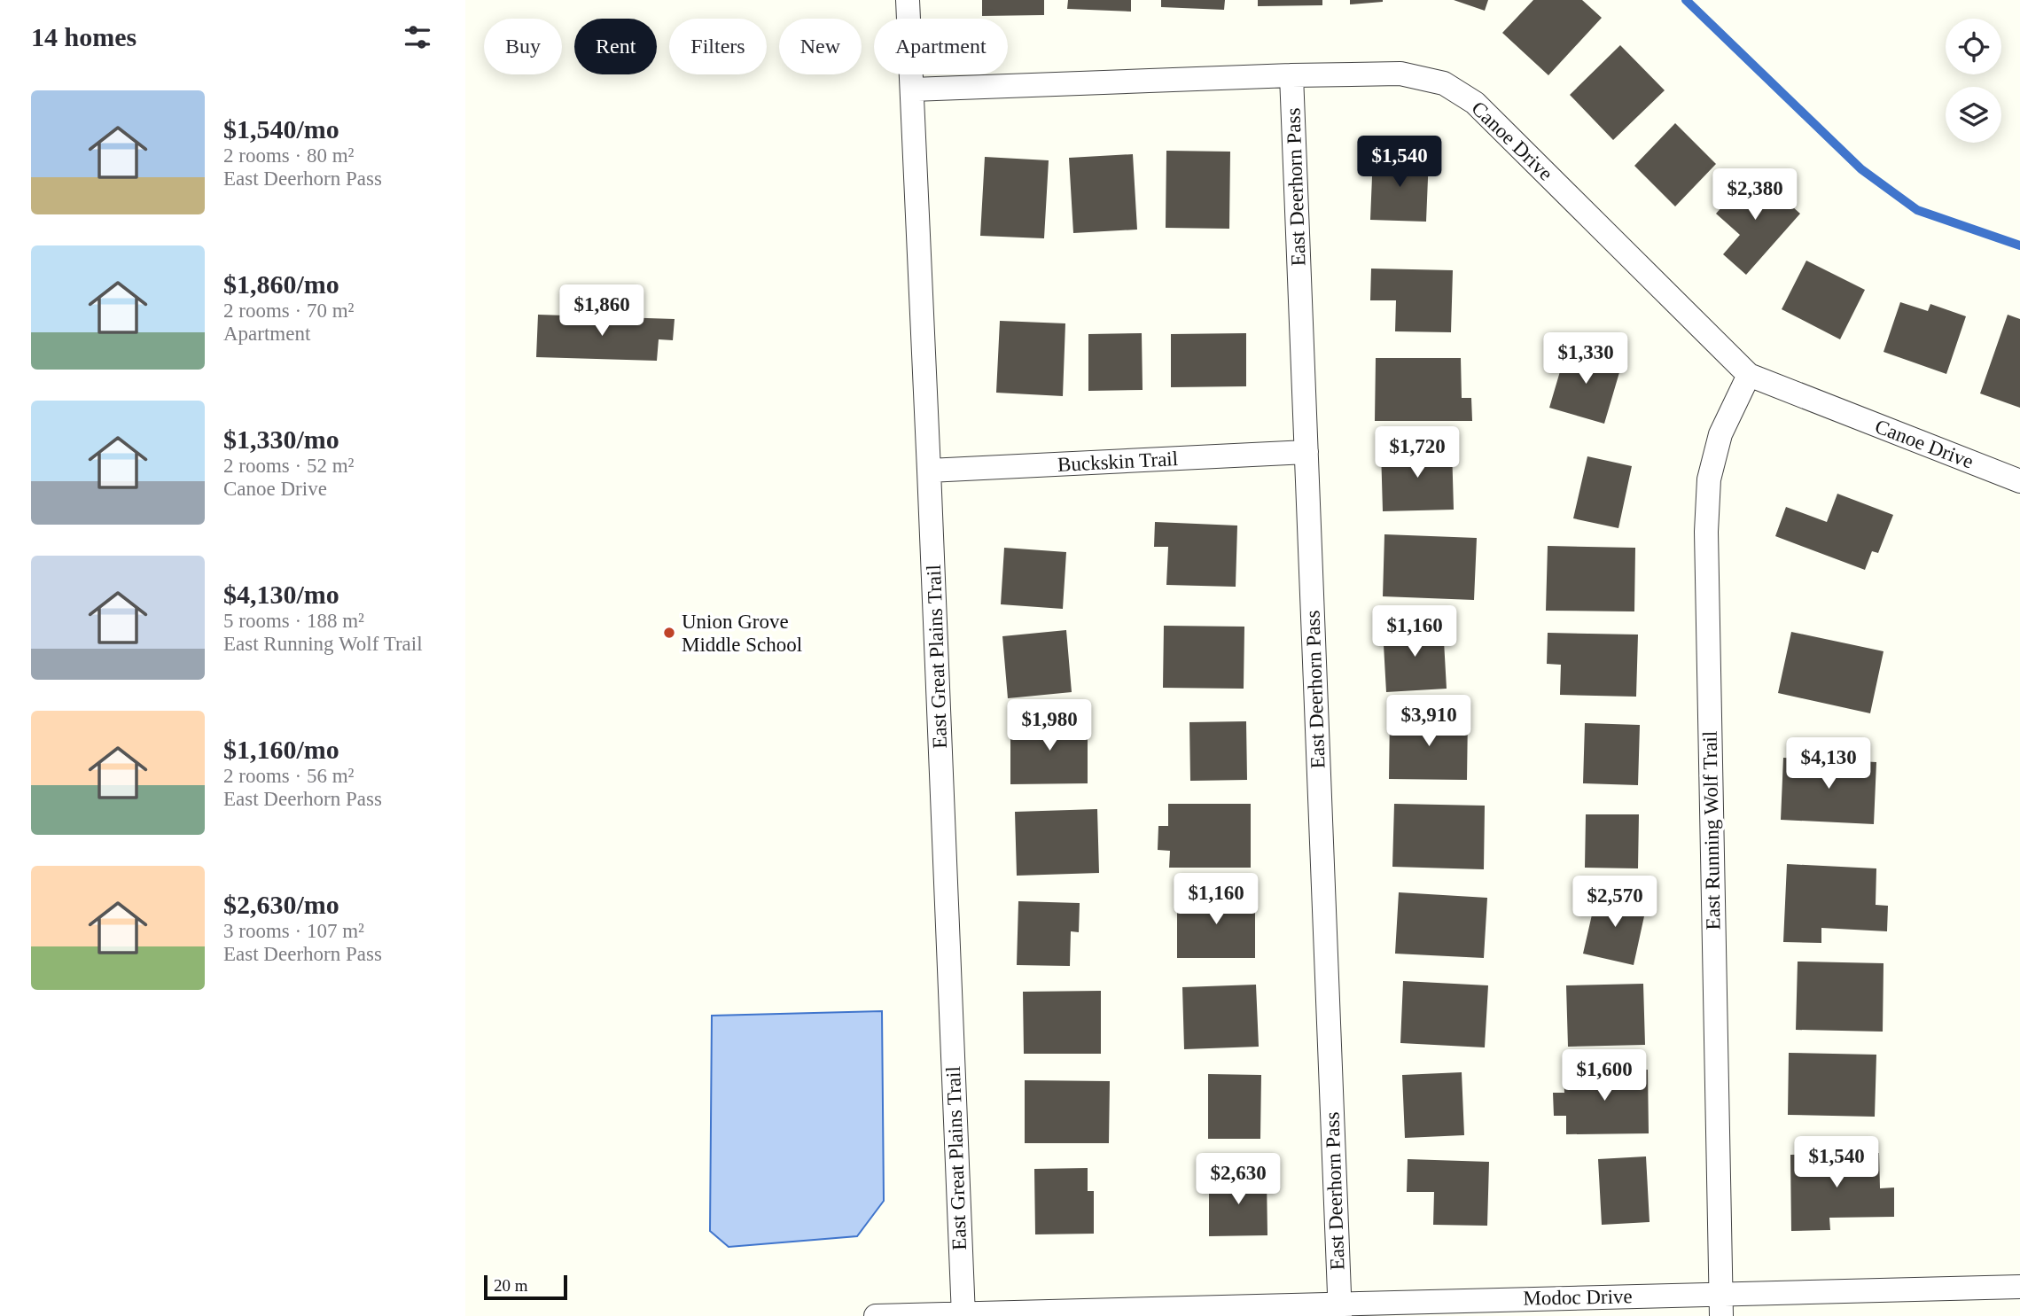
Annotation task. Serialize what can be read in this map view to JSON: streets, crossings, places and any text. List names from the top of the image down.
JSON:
{
  "streets": {
    "street": [
      "Canoe Drive",
      "East Deerhorn Pass",
      "Buckskin Trail",
      "East Great Plains Trail",
      "East Running Wolf Trail",
      "Modoc Drive"
    ]
  },
  "crossings": [
    ["Canoe Drive", "East Deerhorn Pass"],
    ["Canoe Drive", "East Great Plains Trail"],
    ["Canoe Drive", "East Running Wolf Trail"],
    ["East Deerhorn Pass", "Buckskin Trail"],
    ["East Deerhorn Pass", "Modoc Drive"],
    ["Buckskin Trail", "East Great Plains Trail"],
    ["East Great Plains Trail", "Modoc Drive"],
    ["East Running Wolf Trail", "Modoc Drive"]
  ],
  "places": ["Union Grove Middle School"],
  "scale_bar": "20 m",
  "page": {
    "heading": "14 homes",
    "chip": [
      "Buy",
      "Rent",
      "Filters",
      "New",
      "Apartment"
    ],
    "list": [
      {
        "name": "$1,540/mo",
        "note": "2 rooms · 80 m² · East Deerhorn Pass"
      },
      {
        "name": "$1,860/mo",
        "note": "2 rooms · 70 m² · Apartment"
      },
      {
        "name": "$1,330/mo",
        "note": "2 rooms · 52 m² · Canoe Drive"
      },
      {
        "name": "$4,130/mo",
        "note": "5 rooms · 188 m² · East Running Wolf Trail"
      },
      {
        "name": "$1,160/mo",
        "note": "2 rooms · 56 m² · East Deerhorn Pass"
      },
      {
        "name": "$2,630/mo",
        "note": "3 rooms · 107 m² · East Deerhorn Pass"
      }
    ],
    "price": [
      "$1,540",
      "$2,380",
      "$1,860",
      "$1,330",
      "$1,720",
      "$1,160",
      "$3,910",
      "$1,980",
      "$4,130",
      "$1,160",
      "$2,570",
      "$1,600",
      "$1,540",
      "$2,630"
    ],
    "scale": "20 m"
  }
}
